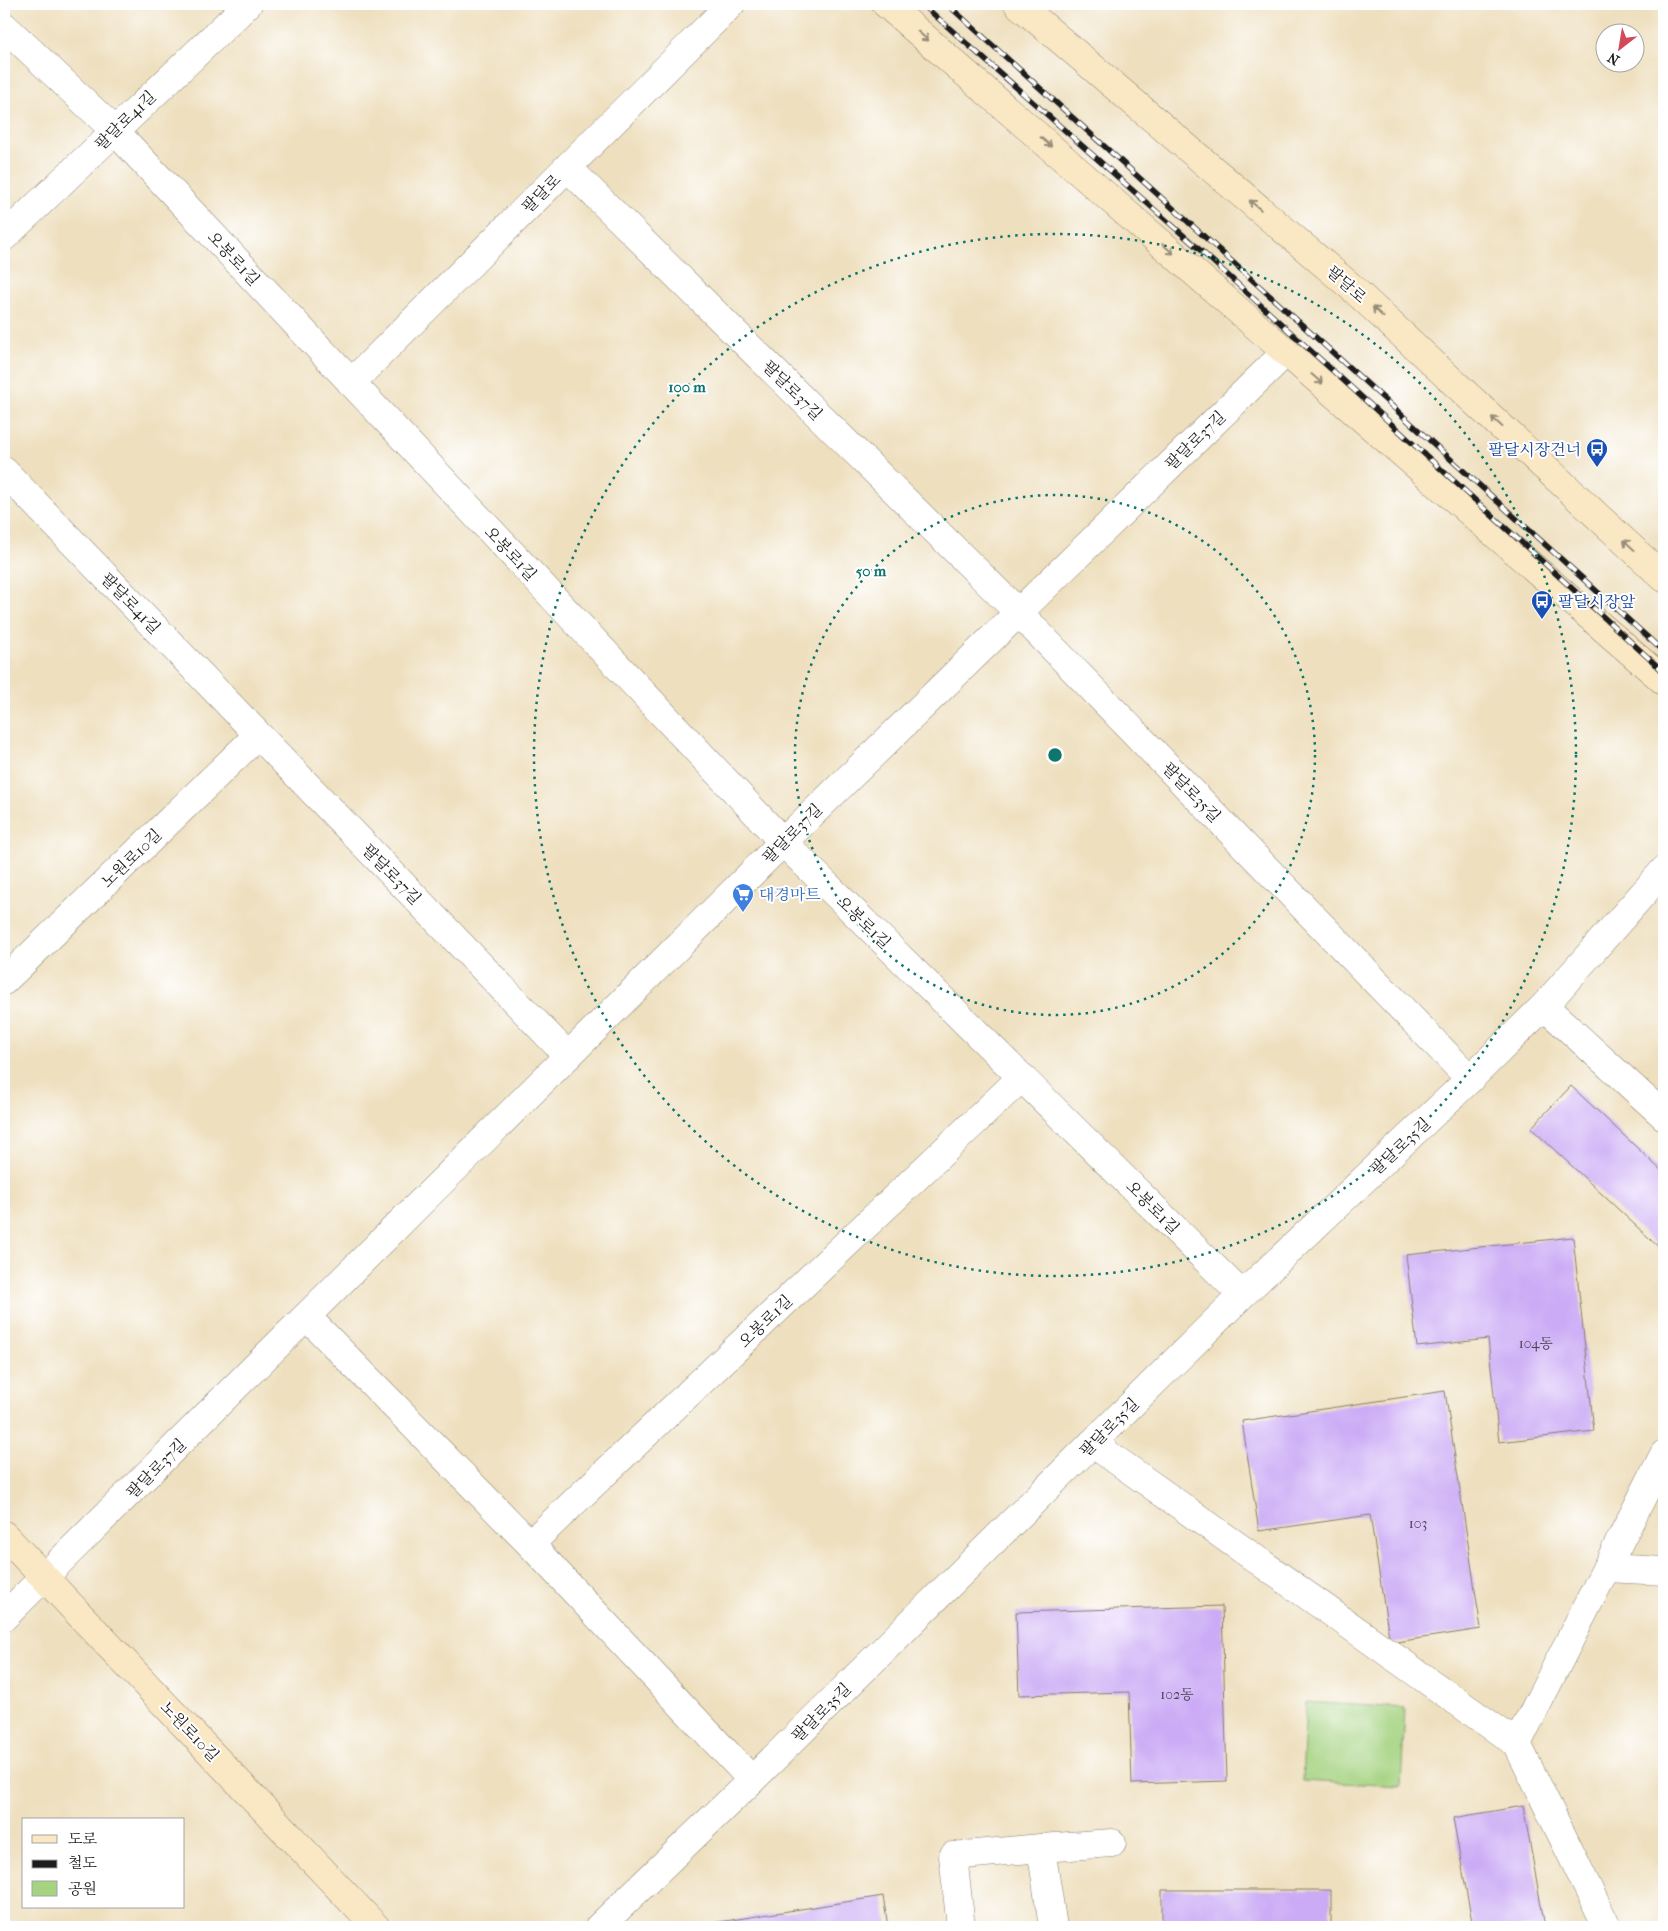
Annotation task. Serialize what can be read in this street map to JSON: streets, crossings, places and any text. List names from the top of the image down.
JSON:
{
  "streets": {
    "main road": ["팔달로", "노원로10길"],
    "street": [
      "팔달로41길",
      "오봉로1길",
      "팔달로37길",
      "팔달로35길"
    ]
  },
  "crossings": [
    ["팔달로41길", "오봉로1길"],
    ["팔달로41길", "팔달로37길"],
    ["팔달로41길", "노원로10길"],
    ["팔달로", "오봉로1길"],
    ["팔달로", "팔달로37길"],
    ["오봉로1길", "팔달로37길"],
    ["오봉로1길", "팔달로35길"],
    ["팔달로37길", "팔달로35길"],
    ["팔달로37길", "노원로10길"]
  ],
  "one_way": ["팔달로"],
  "places": {
    "bus stop": ["팔달시장건너", "팔달시장앞"],
    "supermarket": ["대경마트"]
  },
  "house_numbers": ["104동", "103", "102동"],
  "legend": ["도로", "철도", "공원"],
  "north": "bottom left",
  "rings": ["100 m", "50 m"]
}
